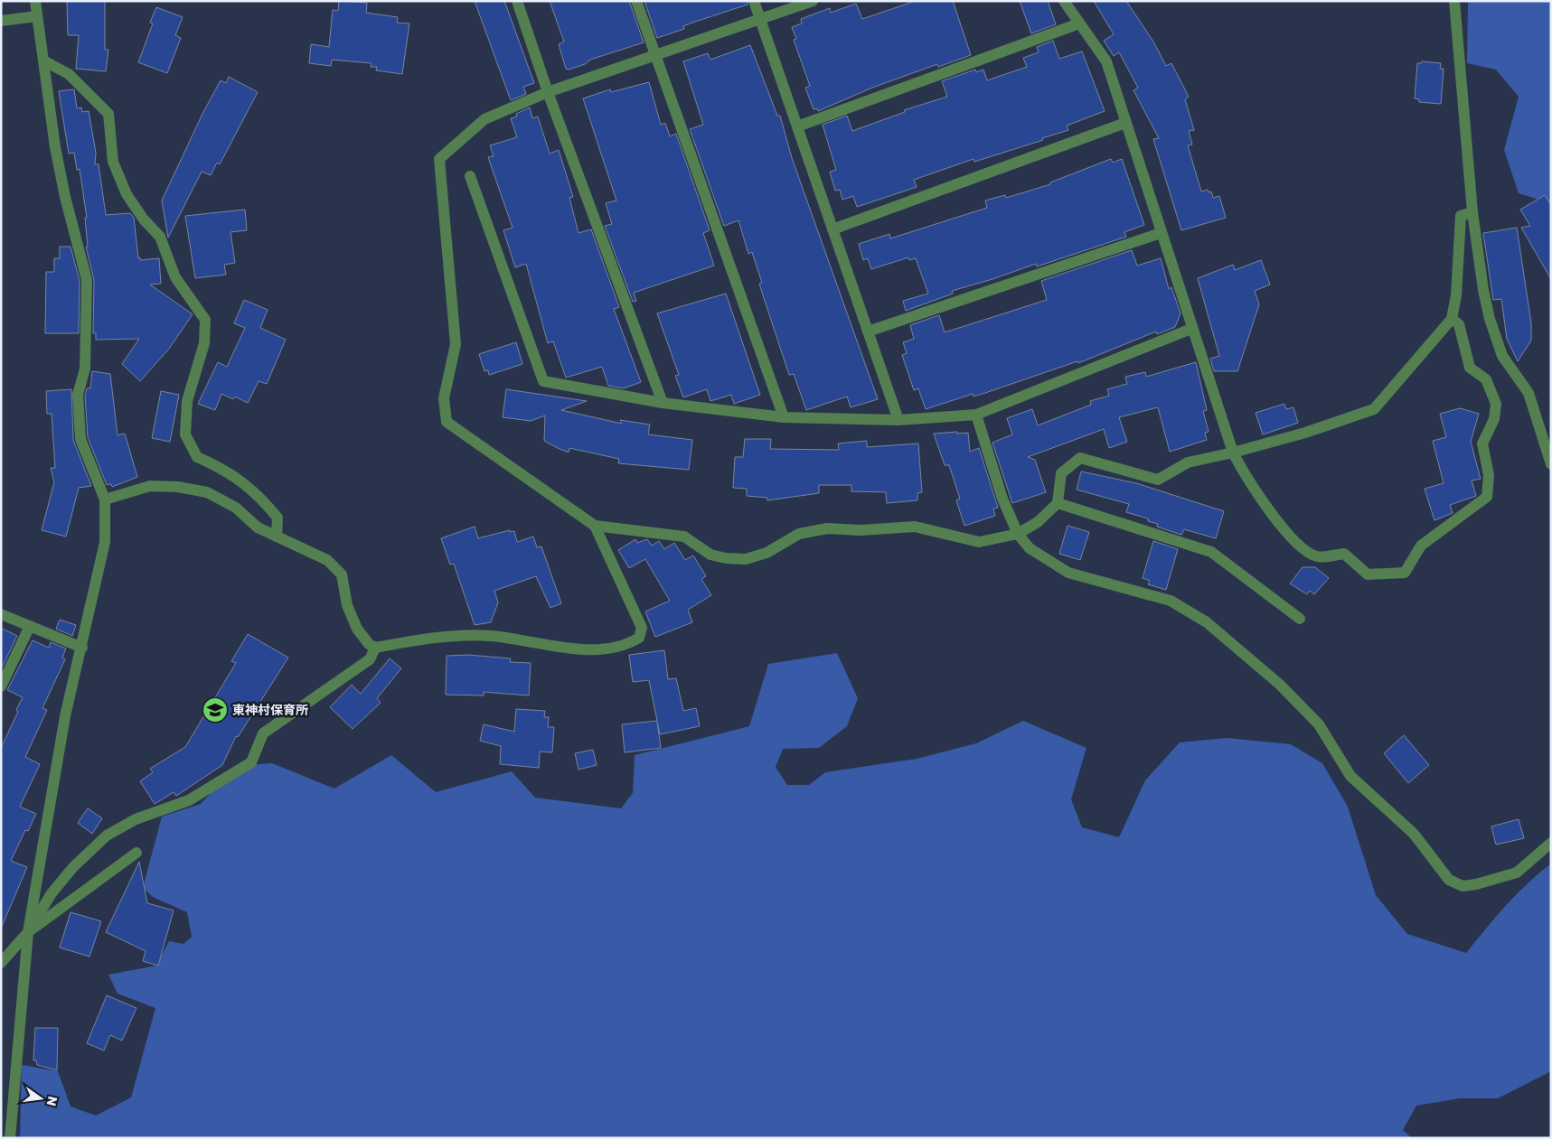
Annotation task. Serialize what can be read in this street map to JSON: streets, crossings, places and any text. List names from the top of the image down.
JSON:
{
  "places": {
    "school or university": ["東神村保育所"]
  },
  "north": "right"
}
